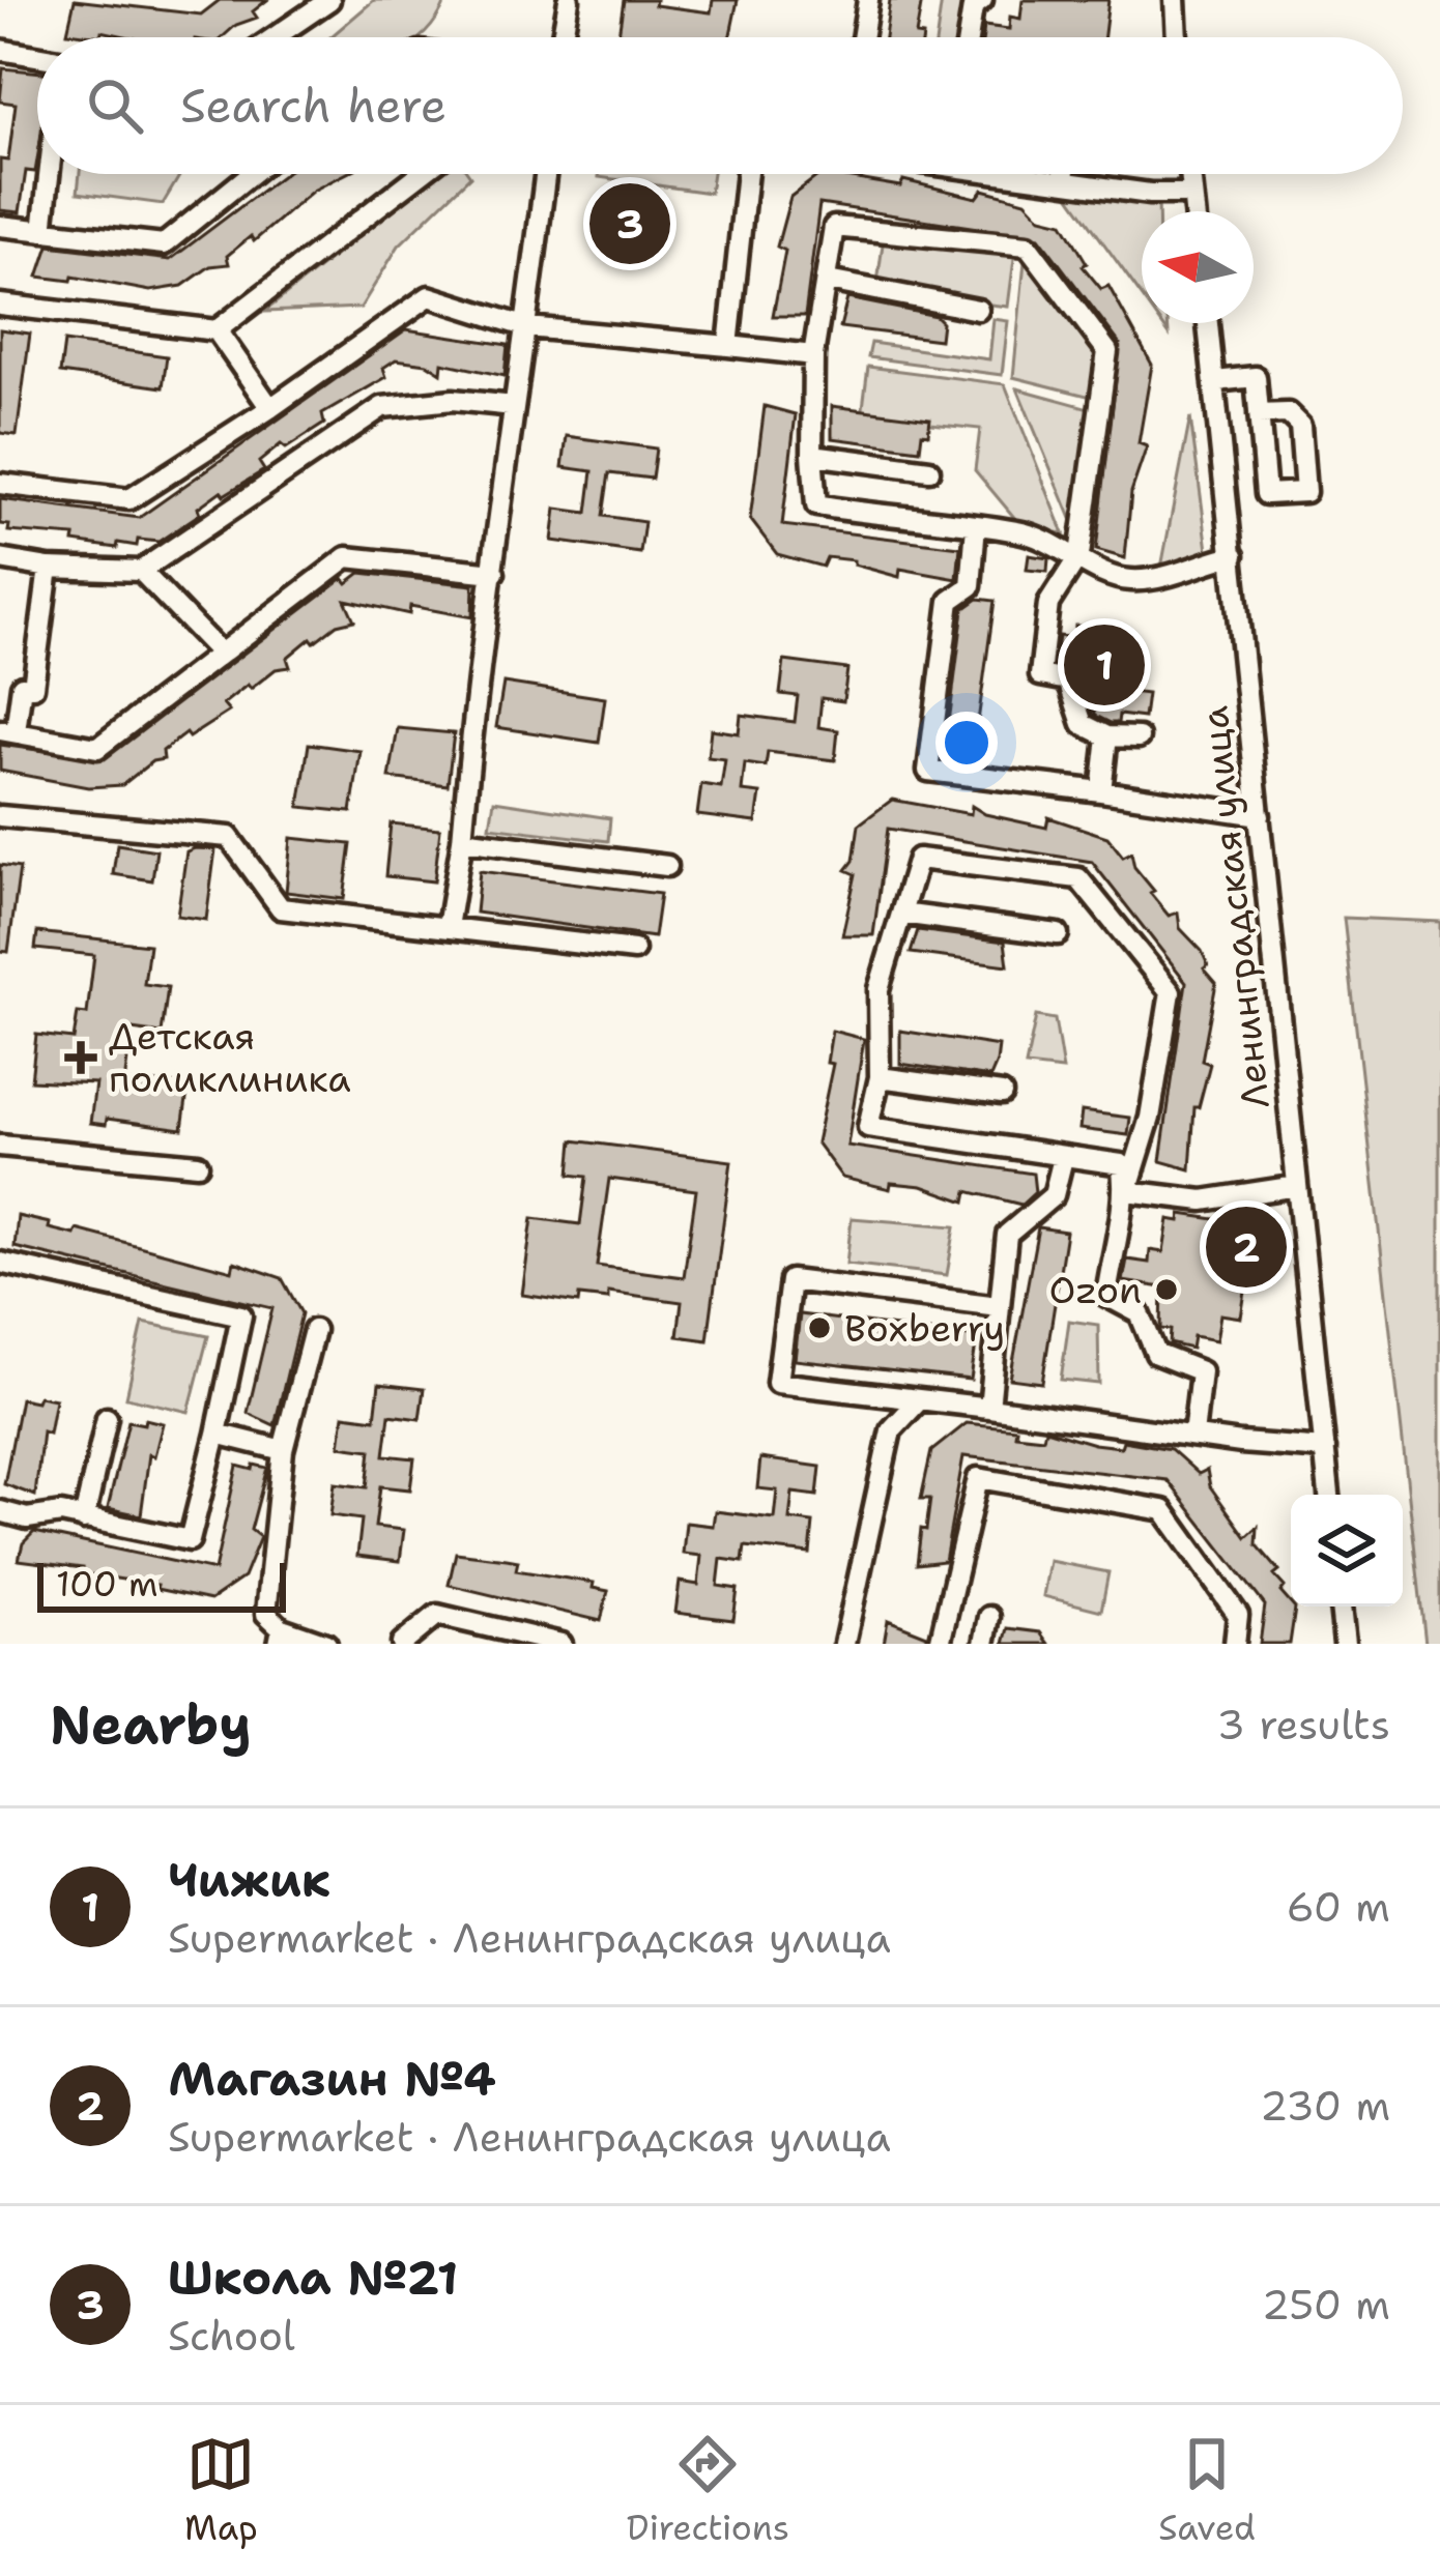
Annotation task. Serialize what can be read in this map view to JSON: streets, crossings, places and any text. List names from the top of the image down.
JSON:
{
  "streets": {
    "street": ["Ленинградская улица"]
  },
  "places": {
    "health": ["Детская поликлиника"],
    "other": ["Ozon", "Boxberry"]
  },
  "scale_bar": "100 m",
  "north": "left",
  "page": {
    "search": "Search here",
    "pins": ["3", "1", "2"],
    "scale": "100 m",
    "heading": ["Nearby", "3 results"],
    "list": [
      {
        "mark": "1",
        "name": "Чижик",
        "note": "Supermarket · Ленинградская улица",
        "value": "60 m"
      },
      {
        "mark": "2",
        "name": "Магазин №4",
        "note": "Supermarket · Ленинградская улица",
        "value": "230 m"
      },
      {
        "mark": "3",
        "name": "Школа №21",
        "note": "School",
        "value": "250 m"
      }
    ],
    "nav": ["Map", "Directions", "Saved"]
  }
}
